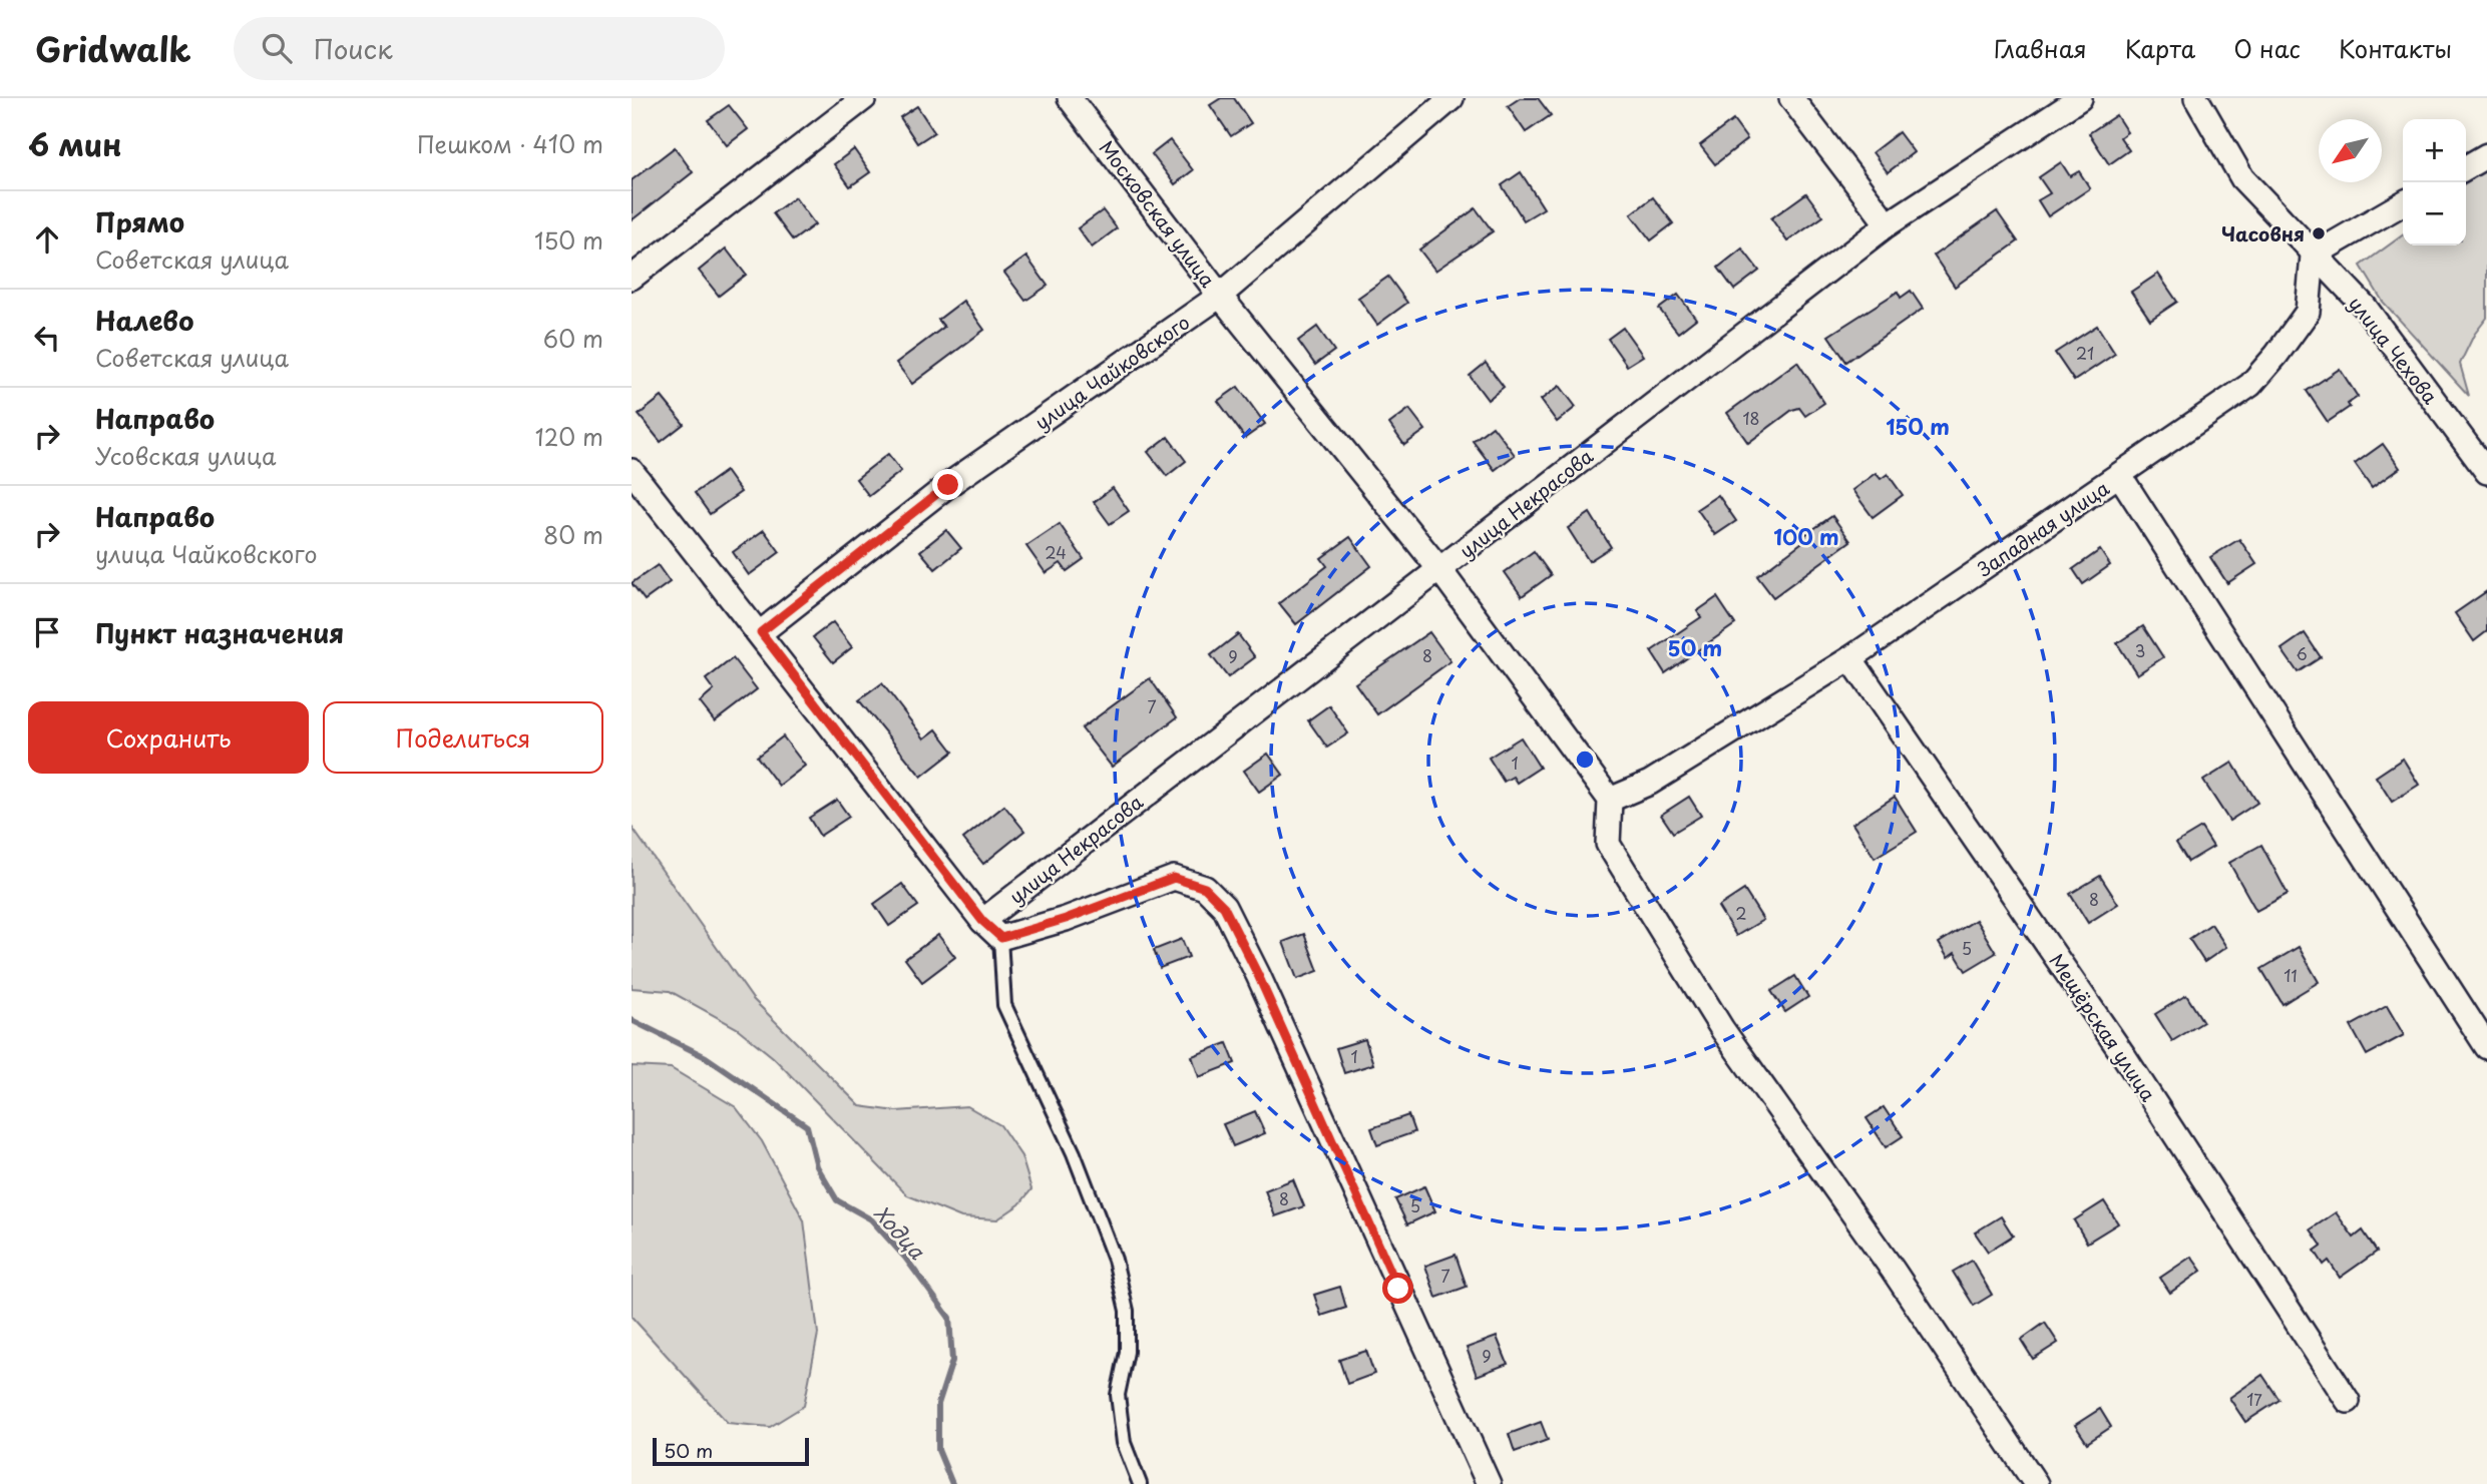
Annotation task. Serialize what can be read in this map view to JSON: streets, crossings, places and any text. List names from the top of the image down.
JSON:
{
  "streets": {
    "street": [
      "Московская улица",
      "улица Чехова",
      "улица Чайковского",
      "улица Некрасова",
      "Западная улица",
      "Мещёрская улица"
    ]
  },
  "crossings": [
    ["Московская улица", "улица Чайковского"],
    ["Московская улица", "улица Некрасова"],
    ["Московская улица", "Западная улица"],
    ["улица Чехова", "Западная улица"],
    ["Западная улица", "Мещёрская улица"]
  ],
  "water": ["Ходца"],
  "places": ["Часовня"],
  "house_numbers": [
    "21",
    "18",
    "24",
    "3",
    "6",
    "8",
    "9",
    "7",
    "1",
    "8",
    "2",
    "5",
    "11",
    "1",
    "8",
    "5",
    "7",
    "9",
    "17"
  ],
  "scale_bar": "50 m",
  "north": "bottom left",
  "page": {
    "header": "Gridwalk",
    "search": "Поиск",
    "nav": [
      "Главная",
      "Карта",
      "О нас",
      "Контакты"
    ],
    "heading": ["6 мин", "Пешком · 410 m"],
    "map_buttons": ["+", "−"],
    "list": [
      ["Прямо", "Советская улица", "150 m"],
      ["Налево", "Советская улица", "60 m"],
      ["Направо", "Усовская улица", "120 m"],
      ["Направо", "улица Чайковского", "80 m"],
      "Пункт назначения"
    ],
    "buttons": ["Сохранить", "Поделиться"],
    "scale": "50 m"
  },
  "rings": ["150 m", "100 m", "50 m"]
}
